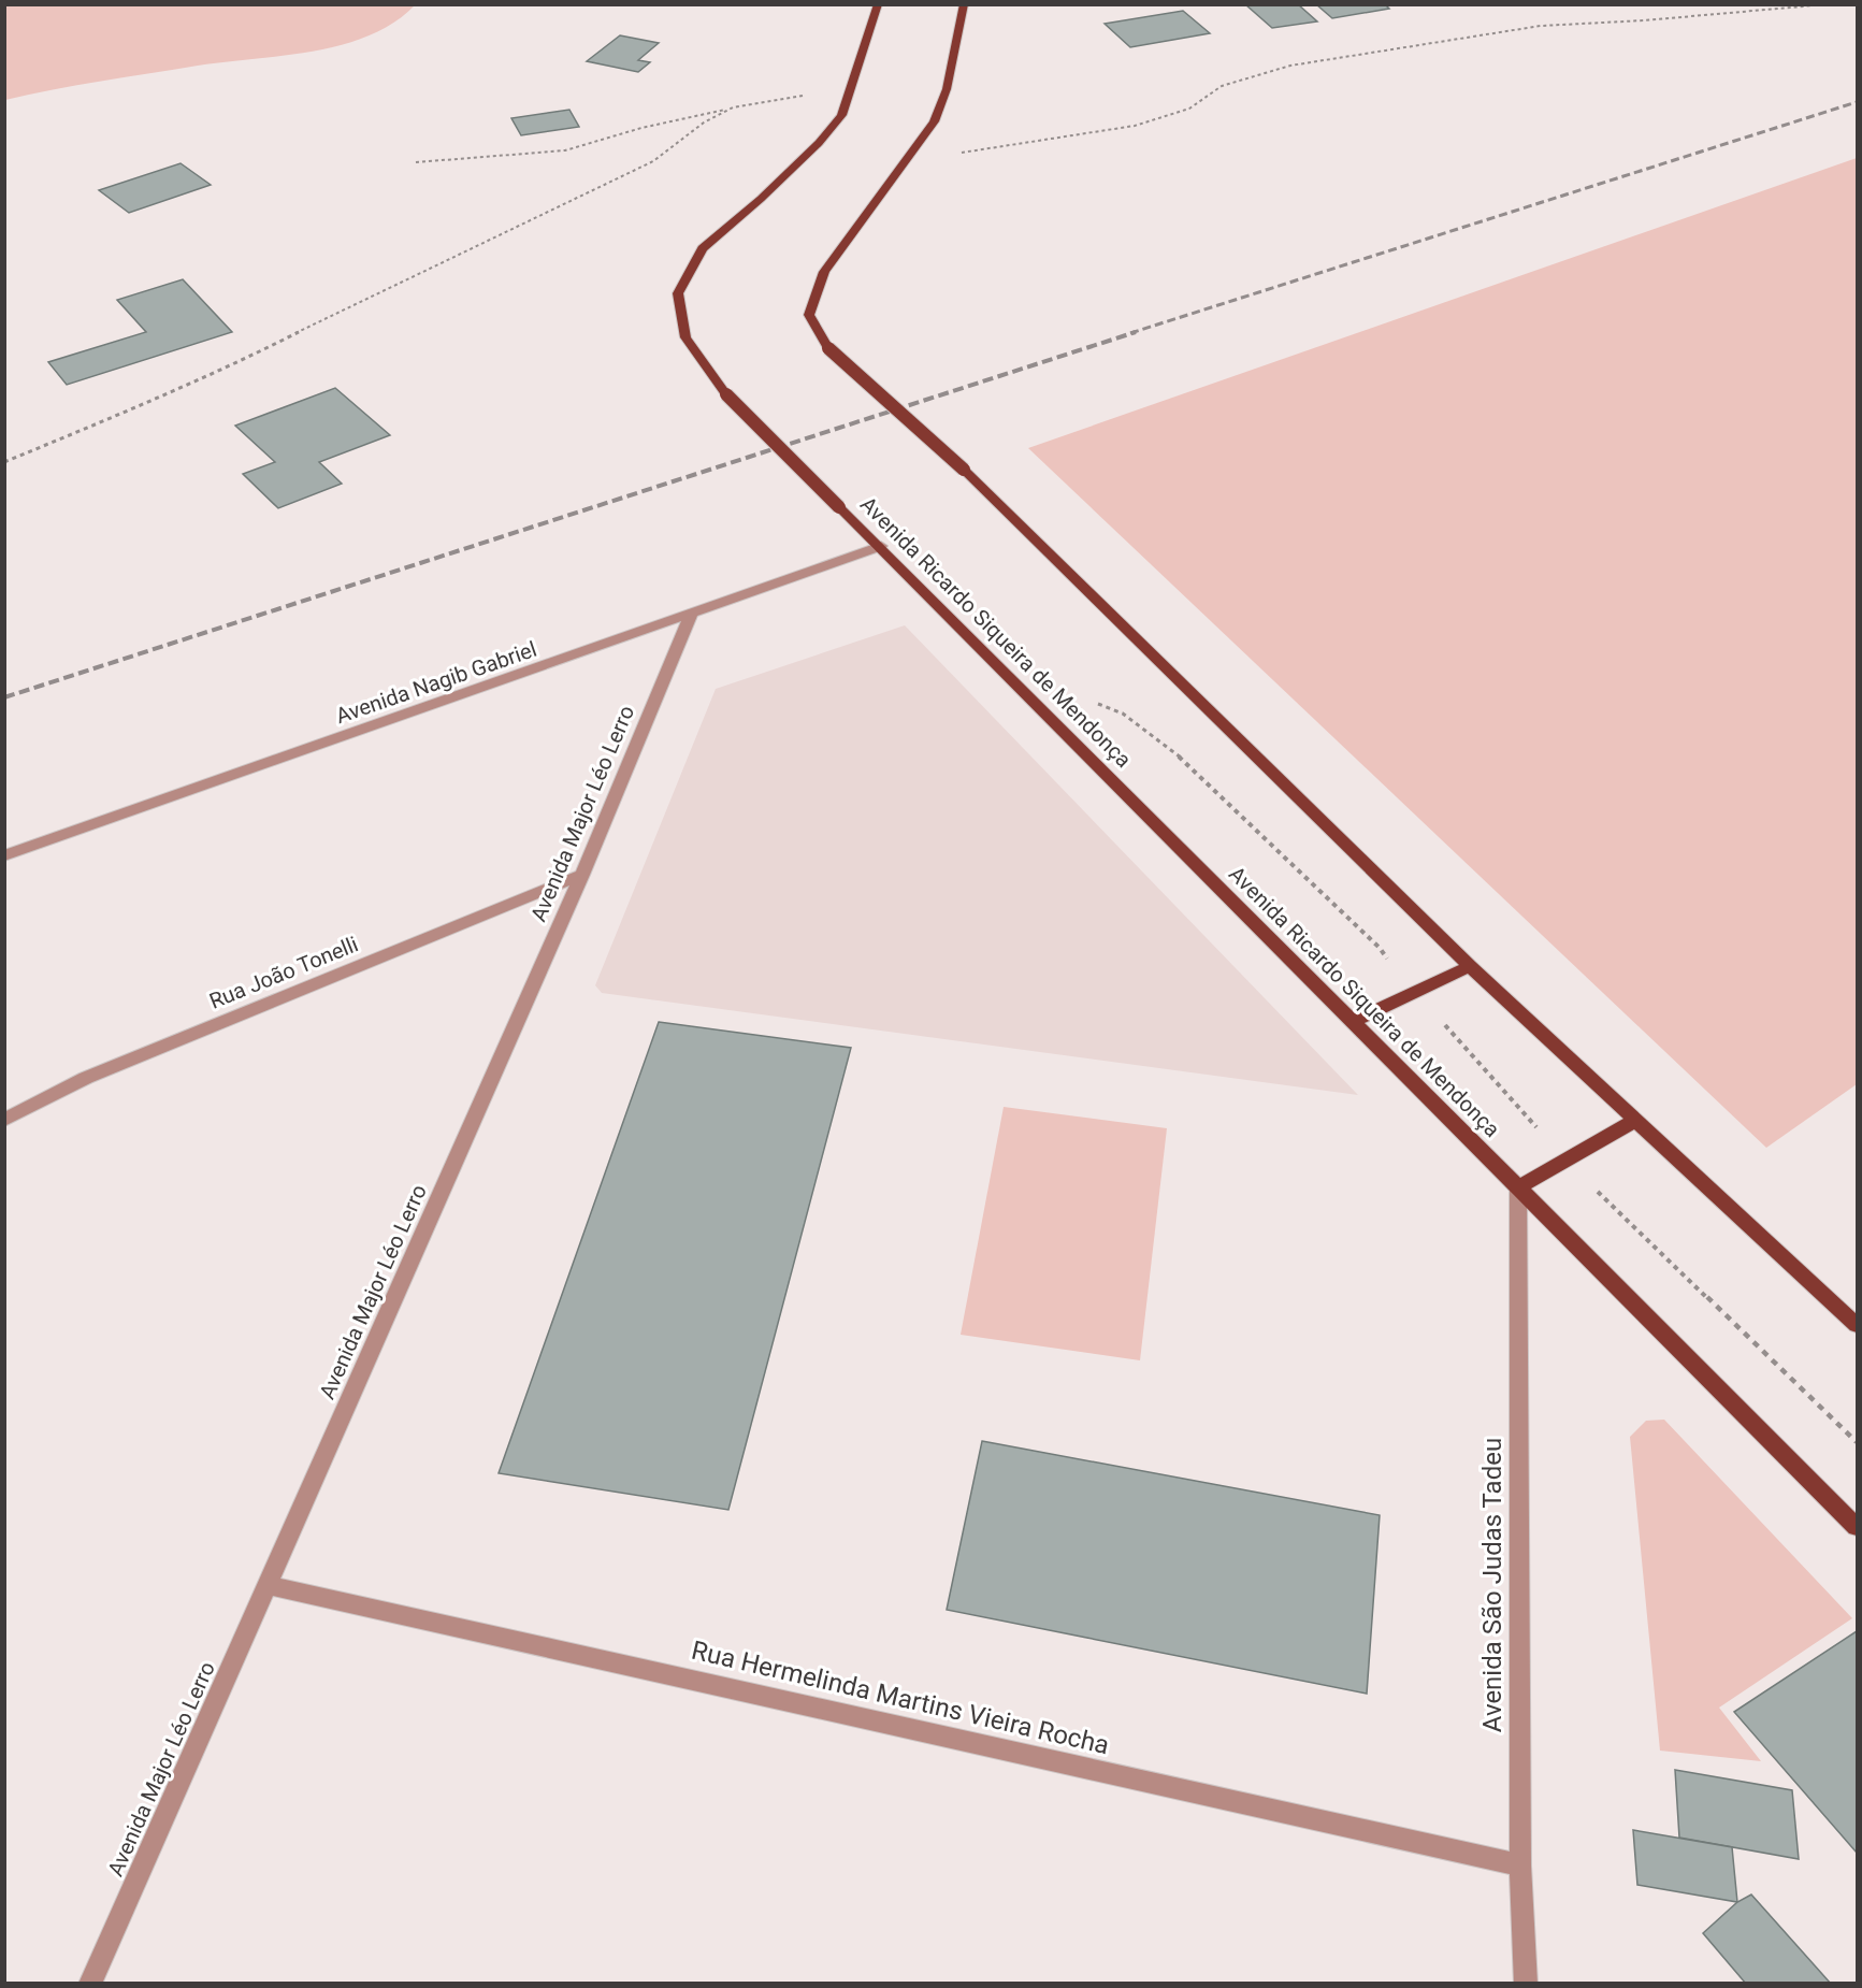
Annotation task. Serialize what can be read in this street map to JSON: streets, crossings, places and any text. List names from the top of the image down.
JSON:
{
  "streets": {
    "main road": ["Avenida Ricardo Siqueira de Mendonça"],
    "street": [
      "Avenida Nagib Gabriel",
      "Avenida Major Léo Lerro",
      "Rua João Tonelli",
      "Avenida São Judas Tadeu",
      "Rua Hermelinda Martins Vieira Rocha"
    ]
  },
  "crossings": [
    ["Avenida Ricardo Siqueira de Mendonça", "Avenida Nagib Gabriel"],
    ["Avenida Ricardo Siqueira de Mendonça", "Avenida São Judas Tadeu"],
    ["Avenida Nagib Gabriel", "Avenida Major Léo Lerro"],
    ["Avenida Major Léo Lerro", "Rua João Tonelli"],
    ["Avenida Major Léo Lerro", "Rua Hermelinda Martins Vieira Rocha"],
    ["Avenida São Judas Tadeu", "Rua Hermelinda Martins Vieira Rocha"]
  ]
}
